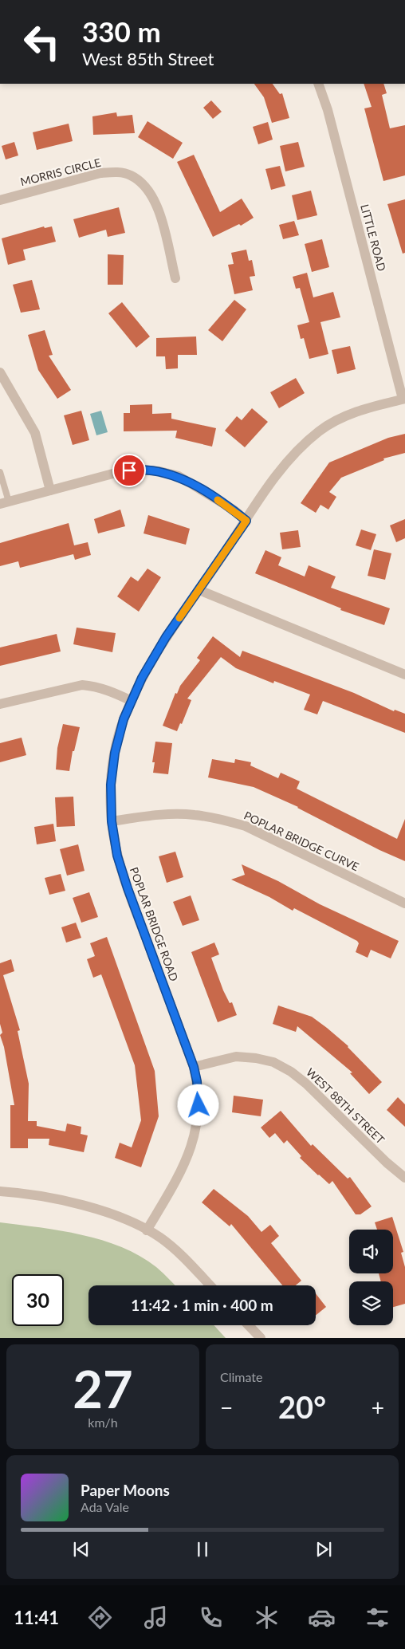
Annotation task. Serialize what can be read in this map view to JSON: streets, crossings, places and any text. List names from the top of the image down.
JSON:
{
  "streets": {
    "street": [
      "MORRIS CIRCLE",
      "LITTLE ROAD",
      "POPLAR BRIDGE CURVE",
      "POPLAR BRIDGE ROAD",
      "WEST 88TH STREET"
    ]
  },
  "crossings": [
    ["LITTLE ROAD", "POPLAR BRIDGE ROAD"],
    ["POPLAR BRIDGE CURVE", "POPLAR BRIDGE ROAD"],
    ["POPLAR BRIDGE ROAD", "WEST 88TH STREET"]
  ],
  "page": {
    "turn": ["330 m", "West 85th Street"],
    "limit": "30",
    "trip": "11:42 · 1 min · 400 m",
    "tile": [
      ["27", "km/h"],
      "Climate"
    ],
    "heat": ["−", "20°", "+"],
    "song": ["Paper Moons", "Ada Vale"],
    "tabs": "11:41"
  }
}
